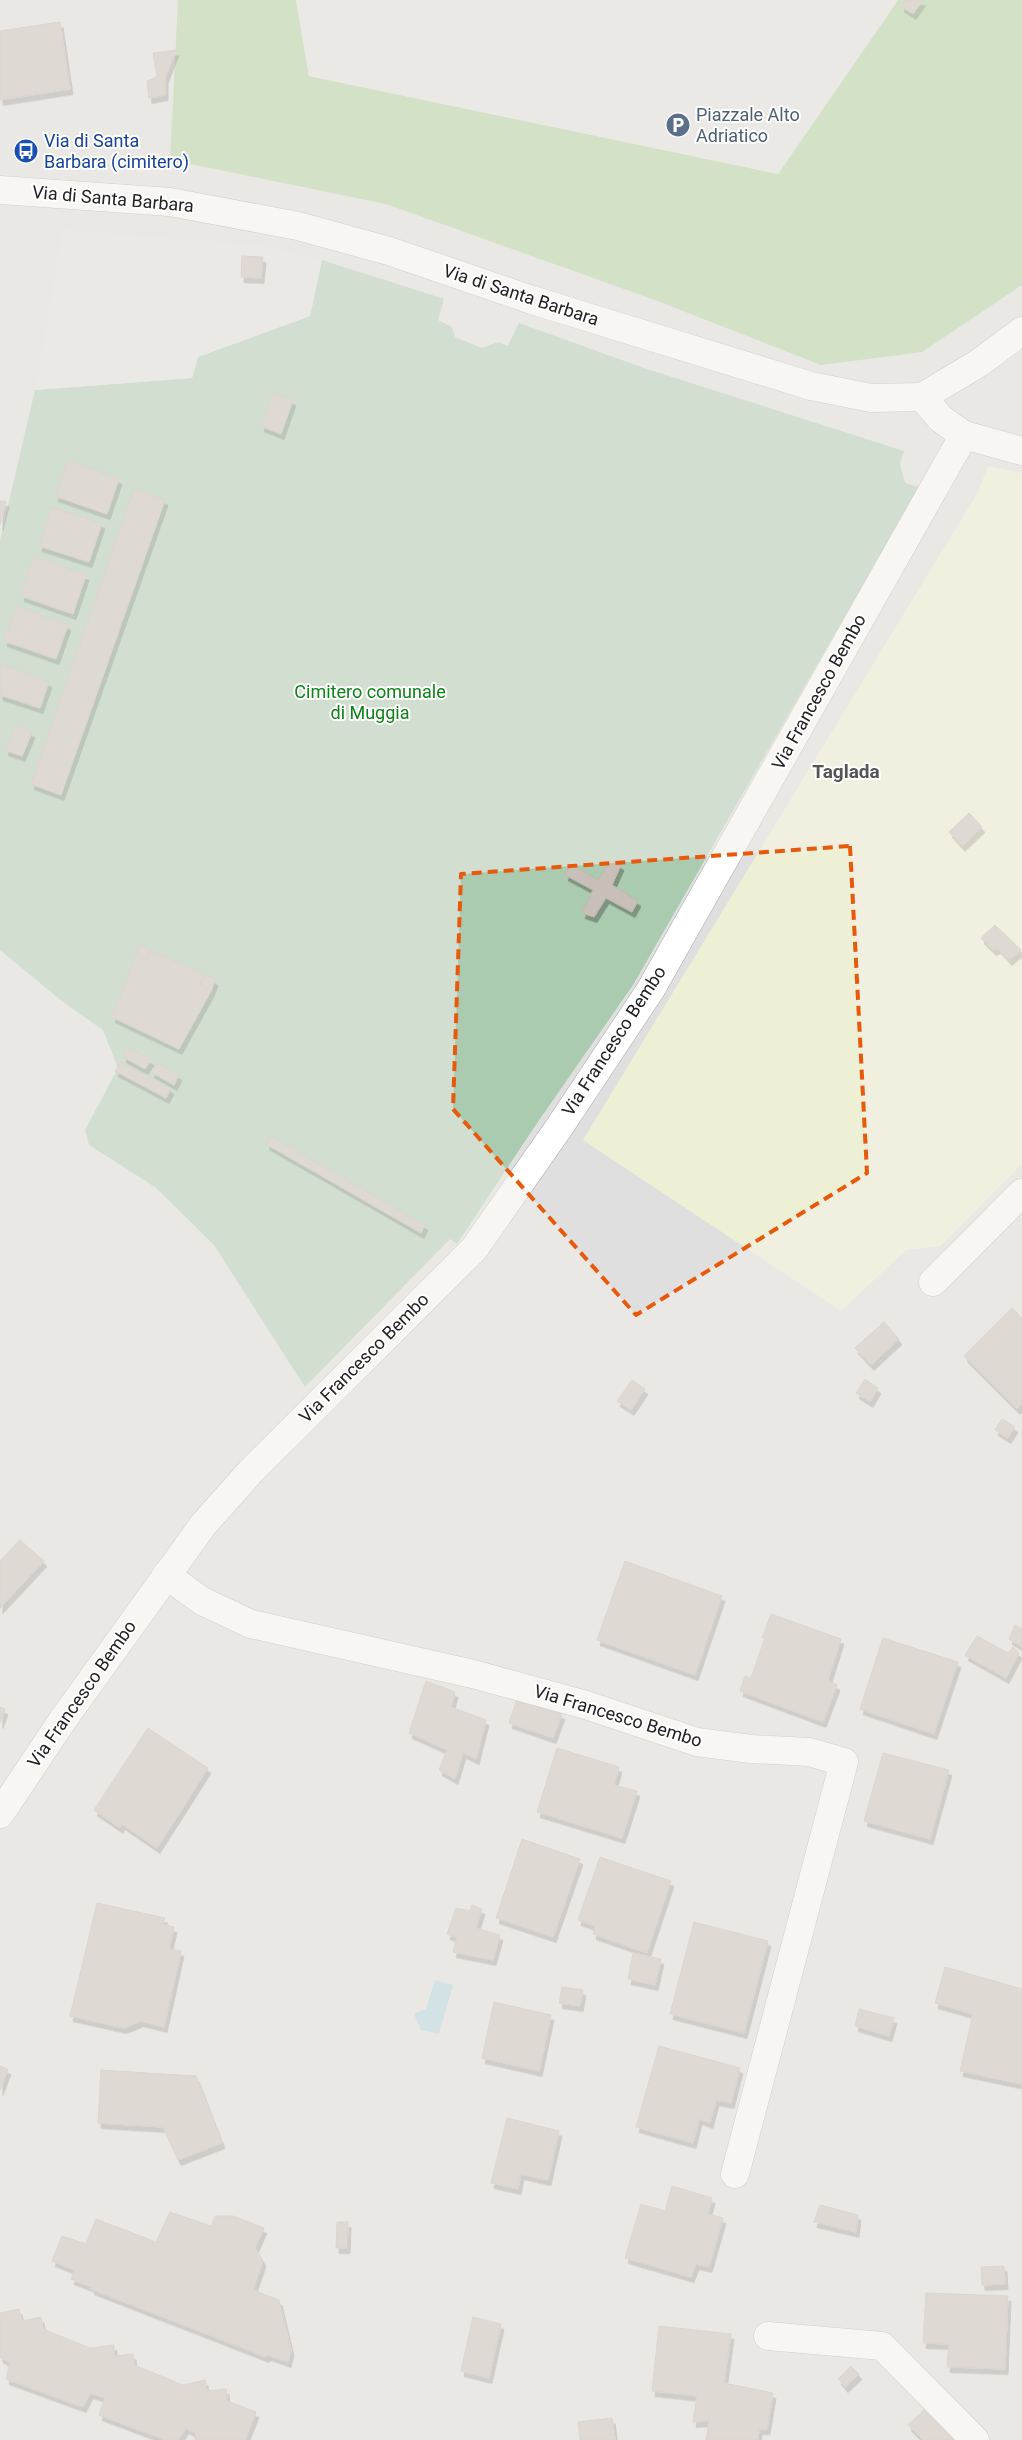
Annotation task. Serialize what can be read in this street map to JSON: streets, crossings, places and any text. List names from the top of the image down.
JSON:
{
  "streets": {
    "street": ["Via di Santa Barbara", "Via Francesco Bembo"]
  },
  "districts": ["Taglada"],
  "parks": ["Cimitero comunale di Muggia"],
  "places": {
    "parking": ["Piazzale Alto Adriatico"],
    "bus stop": ["Via di Santa Barbara (cimitero)"]
  }
}
